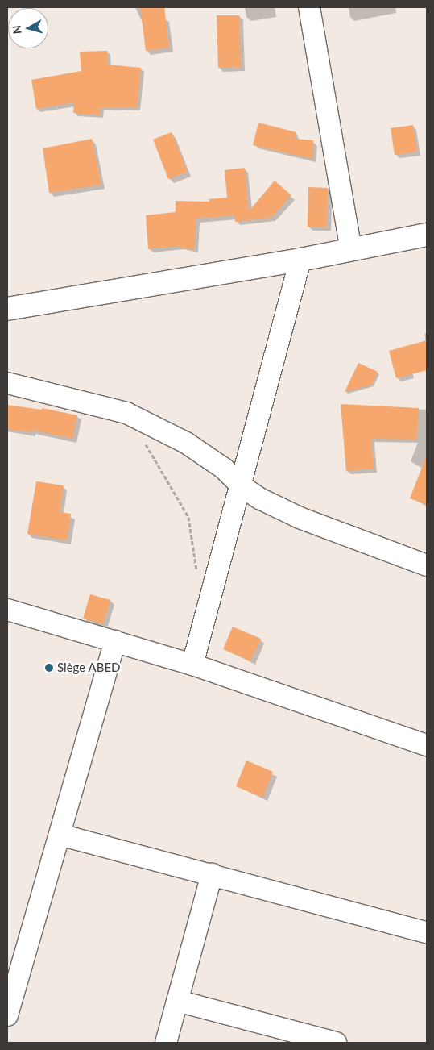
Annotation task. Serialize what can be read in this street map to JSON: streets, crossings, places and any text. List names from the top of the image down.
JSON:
{
  "places": ["Siège ABED"],
  "north": "left"
}
